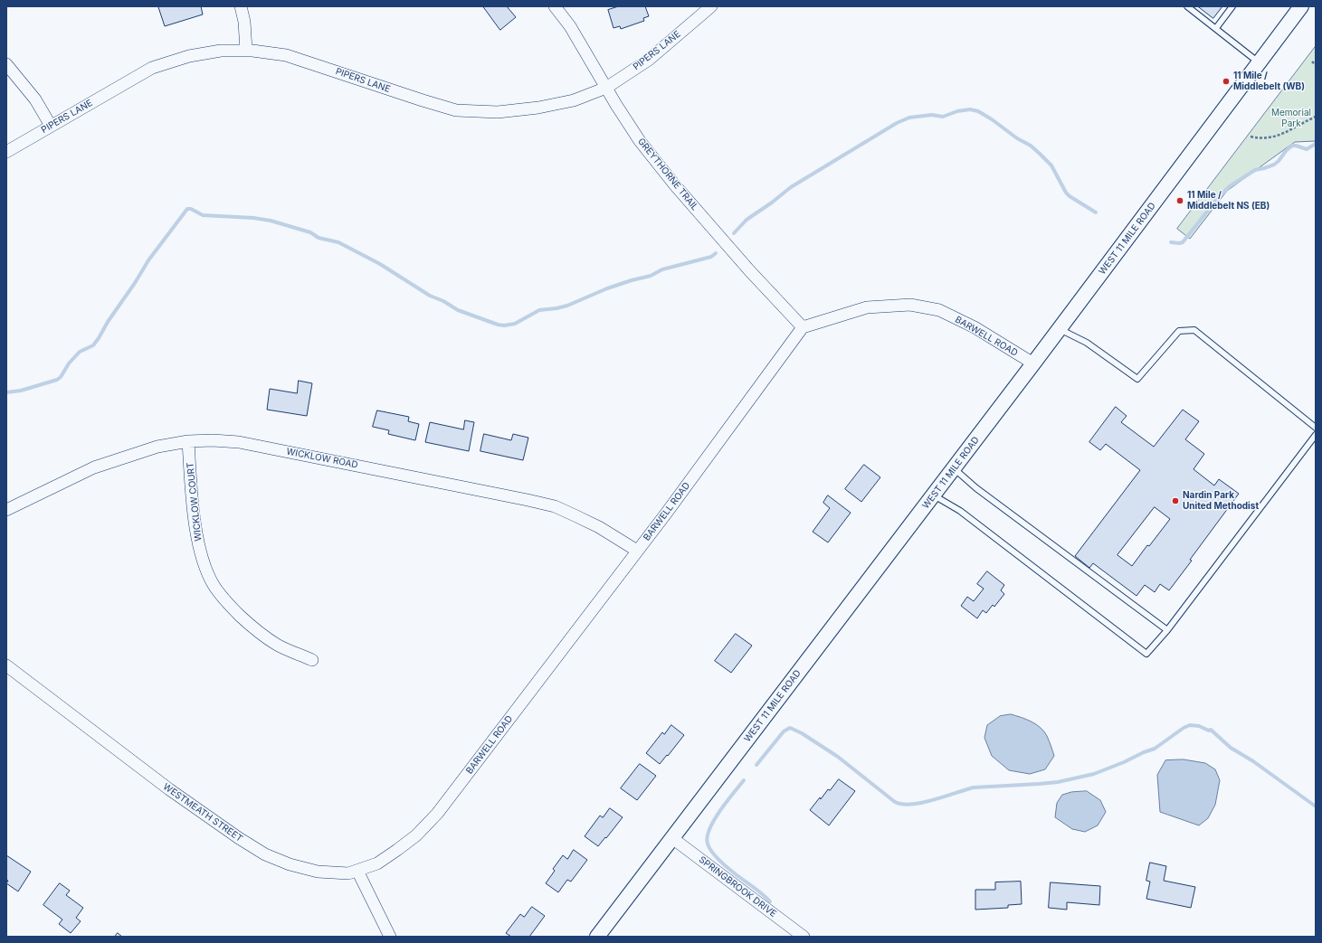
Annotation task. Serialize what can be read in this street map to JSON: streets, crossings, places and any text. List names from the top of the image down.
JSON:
{
  "streets": {
    "street": [
      "PIPERS LANE",
      "GREYTHORNE TRAIL",
      "WEST 11 MILE ROAD",
      "BARWELL ROAD",
      "WICKLOW ROAD",
      "WICKLOW COURT",
      "WESTMEATH STREET",
      "SPRINGBROOK DRIVE"
    ]
  },
  "crossings": [
    ["PIPERS LANE", "GREYTHORNE TRAIL"],
    ["GREYTHORNE TRAIL", "BARWELL ROAD"],
    ["WEST 11 MILE ROAD", "BARWELL ROAD"],
    ["WEST 11 MILE ROAD", "SPRINGBROOK DRIVE"],
    ["BARWELL ROAD", "WICKLOW ROAD"],
    ["BARWELL ROAD", "WESTMEATH STREET"],
    ["WICKLOW ROAD", "WICKLOW COURT"]
  ],
  "parks": ["Memorial Park"],
  "places": ["11 Mile / Middlebelt (WB)", "11 Mile / Middlebelt NS (EB)", "Nardin Park United Methodist"]
}
